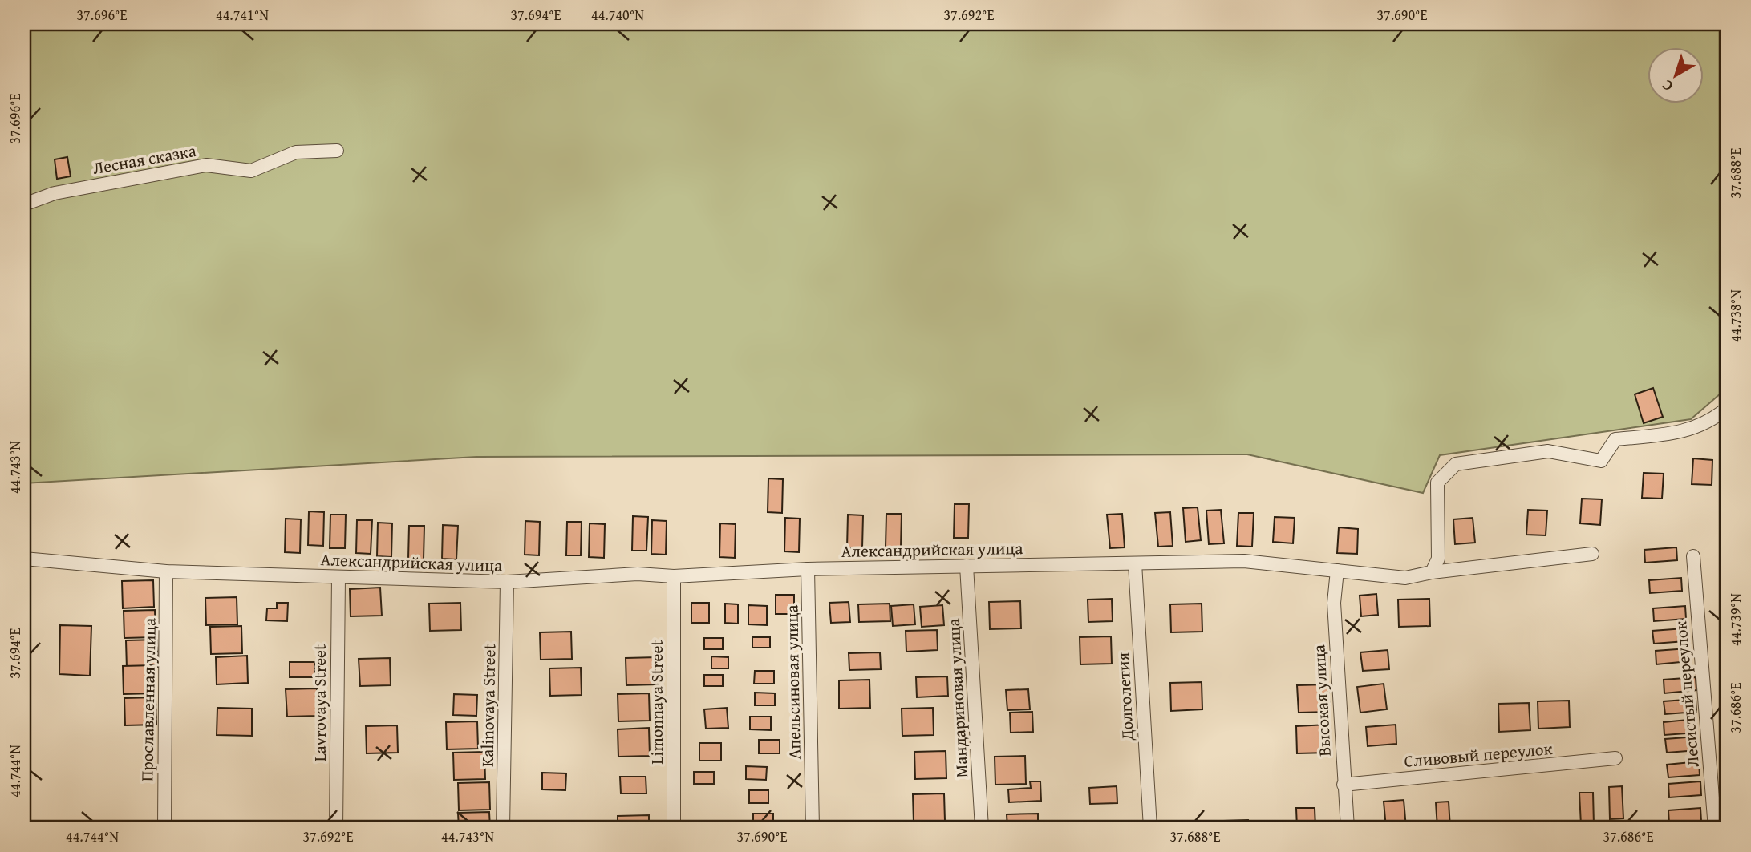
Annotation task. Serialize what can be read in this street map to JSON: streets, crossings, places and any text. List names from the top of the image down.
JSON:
{
  "streets": {
    "street": [
      "Лесная сказка",
      "Александрийская улица",
      "Апельсиновая улица",
      "Лесистый переулок",
      "Долголетия",
      "Мандариновая улица",
      "Прославленная улица",
      "Высокая улица",
      "Limonnaya Street",
      "Lavrovaya Street",
      "Kalinovaya Street",
      "Сливовый переулок"
    ]
  },
  "crossings": [
    ["Александрийская улица", "Апельсиновая улица"],
    ["Александрийская улица", "Долголетия"],
    ["Александрийская улица", "Мандариновая улица"],
    ["Александрийская улица", "Прославленная улица"],
    ["Александрийская улица", "Высокая улица"],
    ["Александрийская улица", "Limonnaya Street"],
    ["Александрийская улица", "Lavrovaya Street"],
    ["Александрийская улица", "Kalinovaya Street"],
    ["Высокая улица", "Сливовый переулок"]
  ],
  "north": "bottom left",
  "coordinates": [
    "37.696°E",
    "44.741°N",
    "37.694°E",
    "44.740°N",
    "37.692°E",
    "37.690°E",
    "37.688°E",
    "44.738°N",
    "44.743°N",
    "44.739°N",
    "37.686°E",
    "44.744°N"
  ]
}
